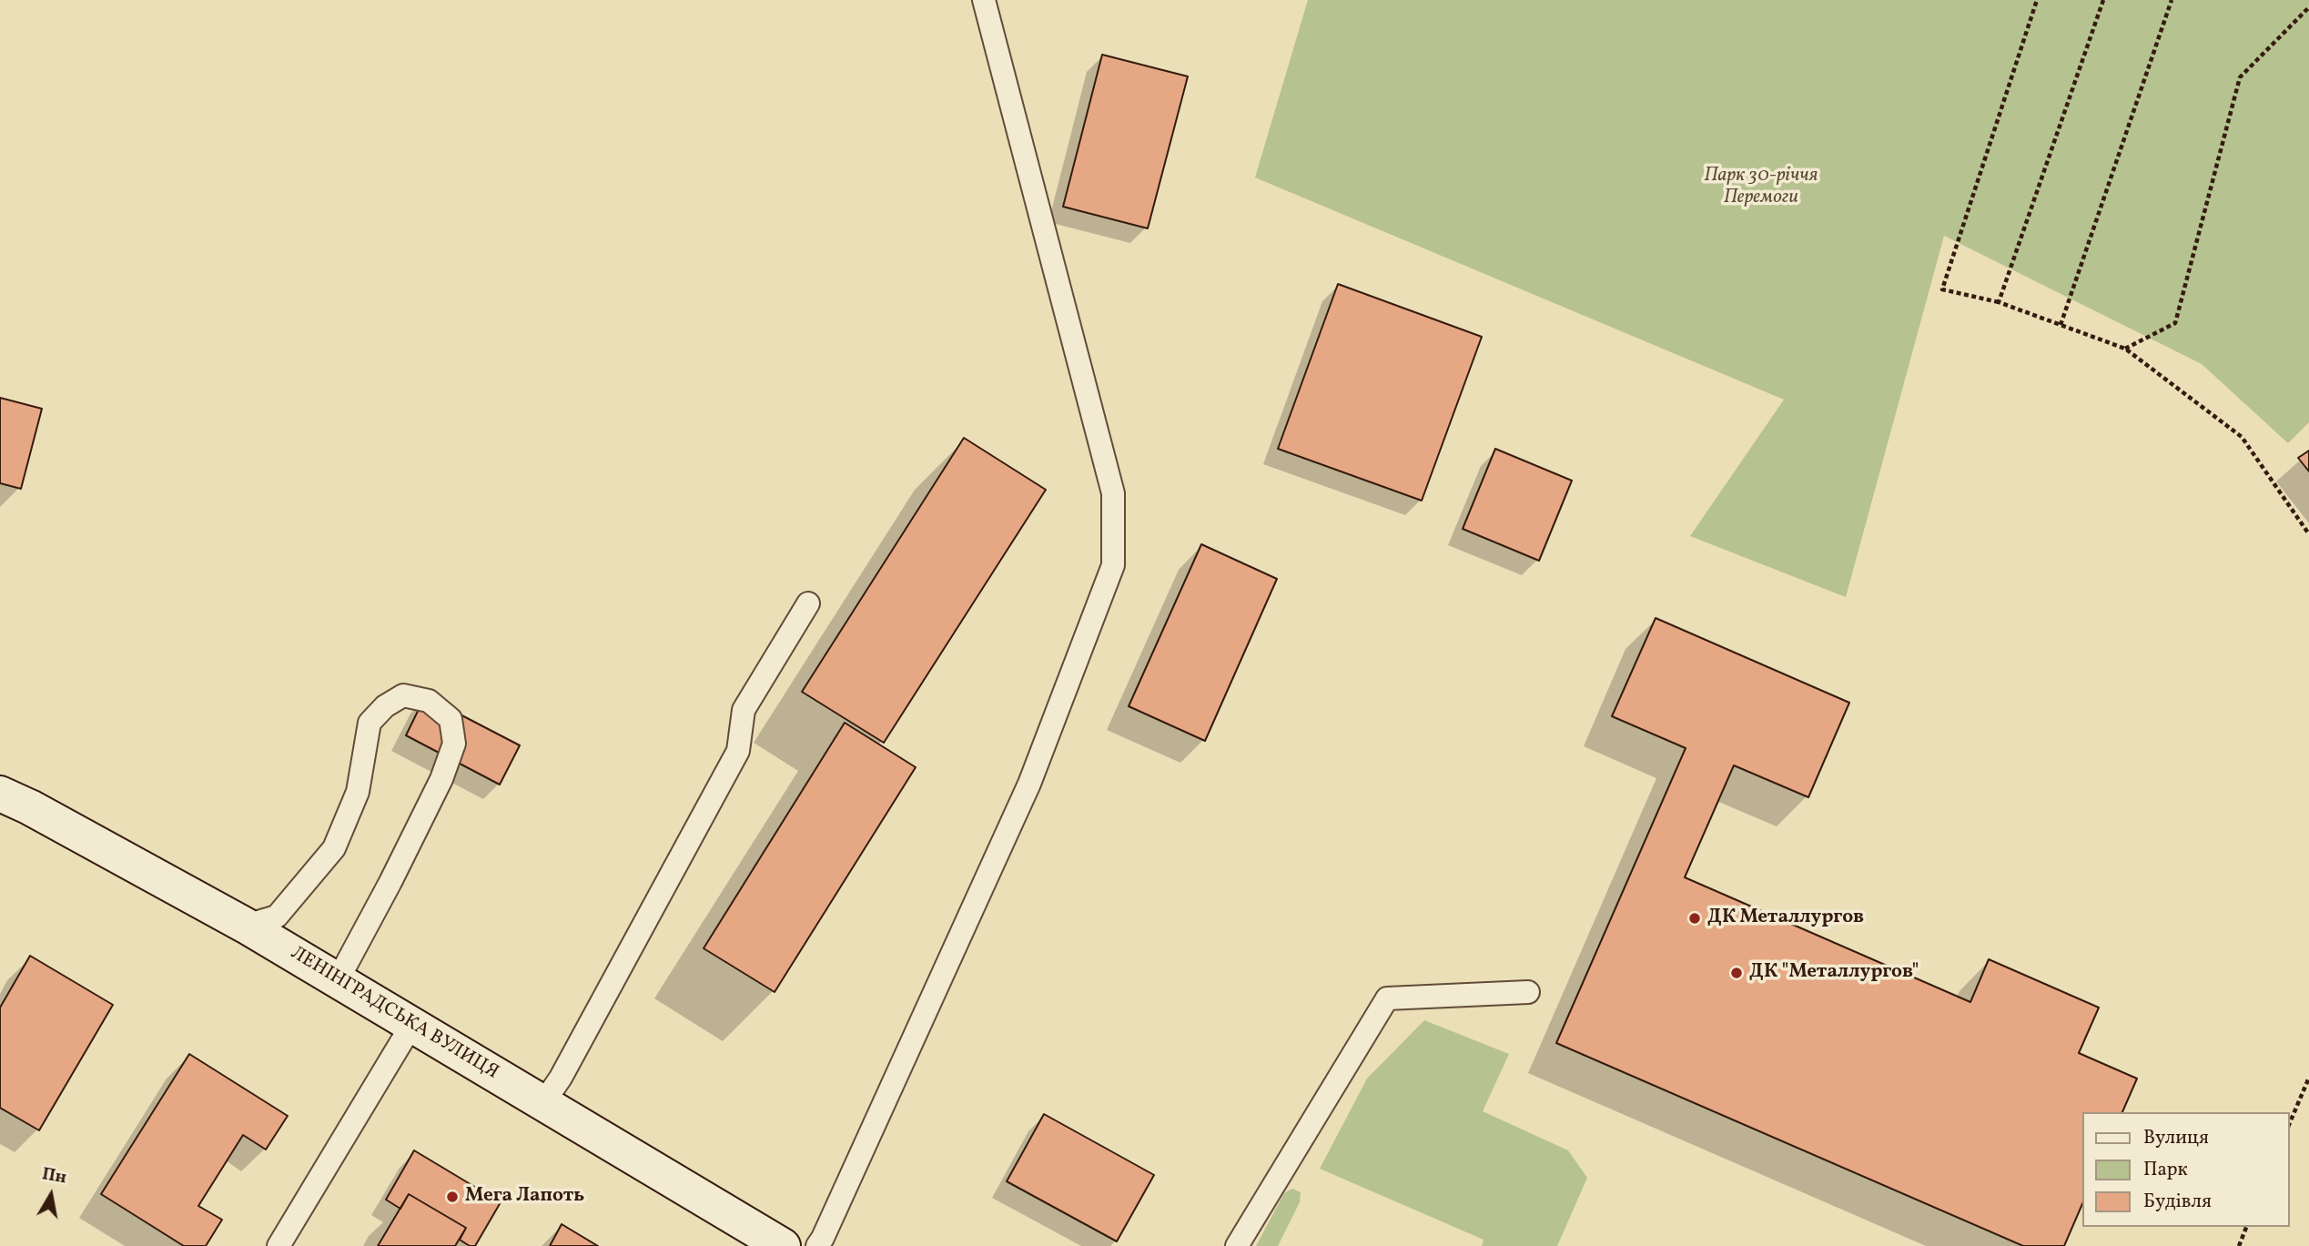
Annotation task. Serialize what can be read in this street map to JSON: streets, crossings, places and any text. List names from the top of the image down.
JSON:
{
  "streets": {
    "street": ["ЛЕНІНГРАДСЬКА ВУЛИЦЯ"]
  },
  "parks": ["Парк 30-річчя Перемоги"],
  "places": ["ДК Металлургов", "ДК \"Металлургов\"", "Мега Лапоть"],
  "legend": ["Вулиця", "Парк", "Будівля"],
  "north": "top"
}
